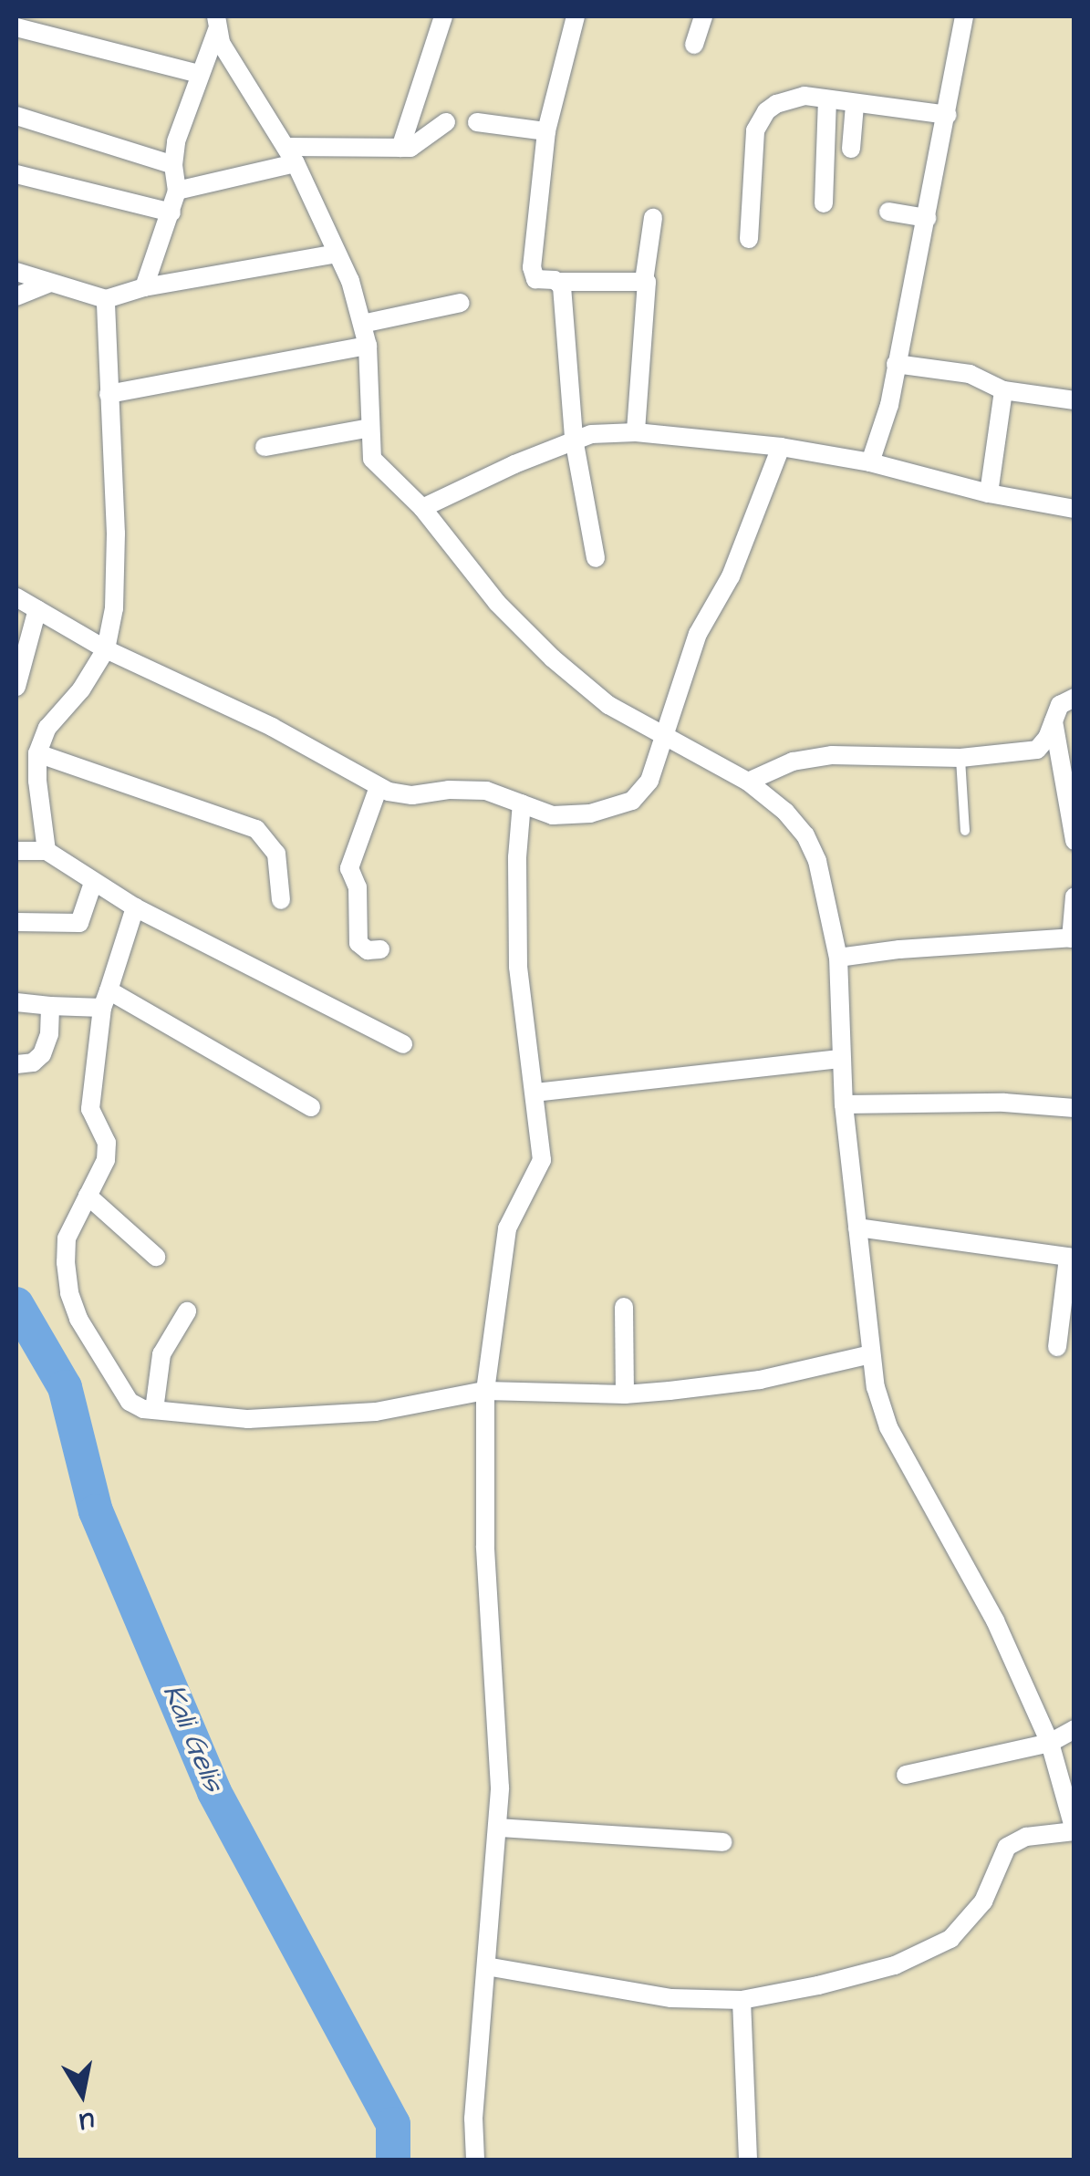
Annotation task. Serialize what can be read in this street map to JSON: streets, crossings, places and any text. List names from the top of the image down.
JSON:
{
  "water": ["Kali Gelis"],
  "north": "bottom"
}
